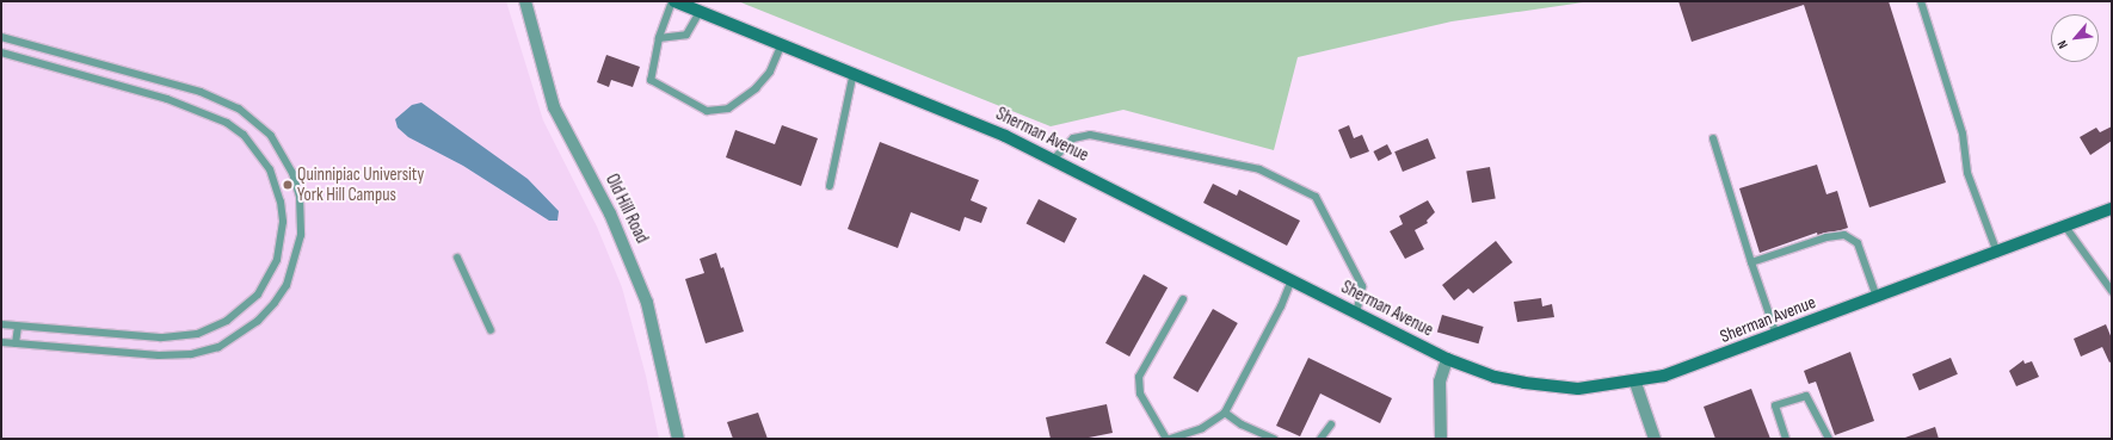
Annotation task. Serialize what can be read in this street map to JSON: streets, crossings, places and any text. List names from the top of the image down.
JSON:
{
  "streets": {
    "main road": ["Sherman Avenue"],
    "street": ["Old Hill Road"]
  },
  "places": ["Quinnipiac University York Hill Campus"],
  "north": "bottom left"
}
